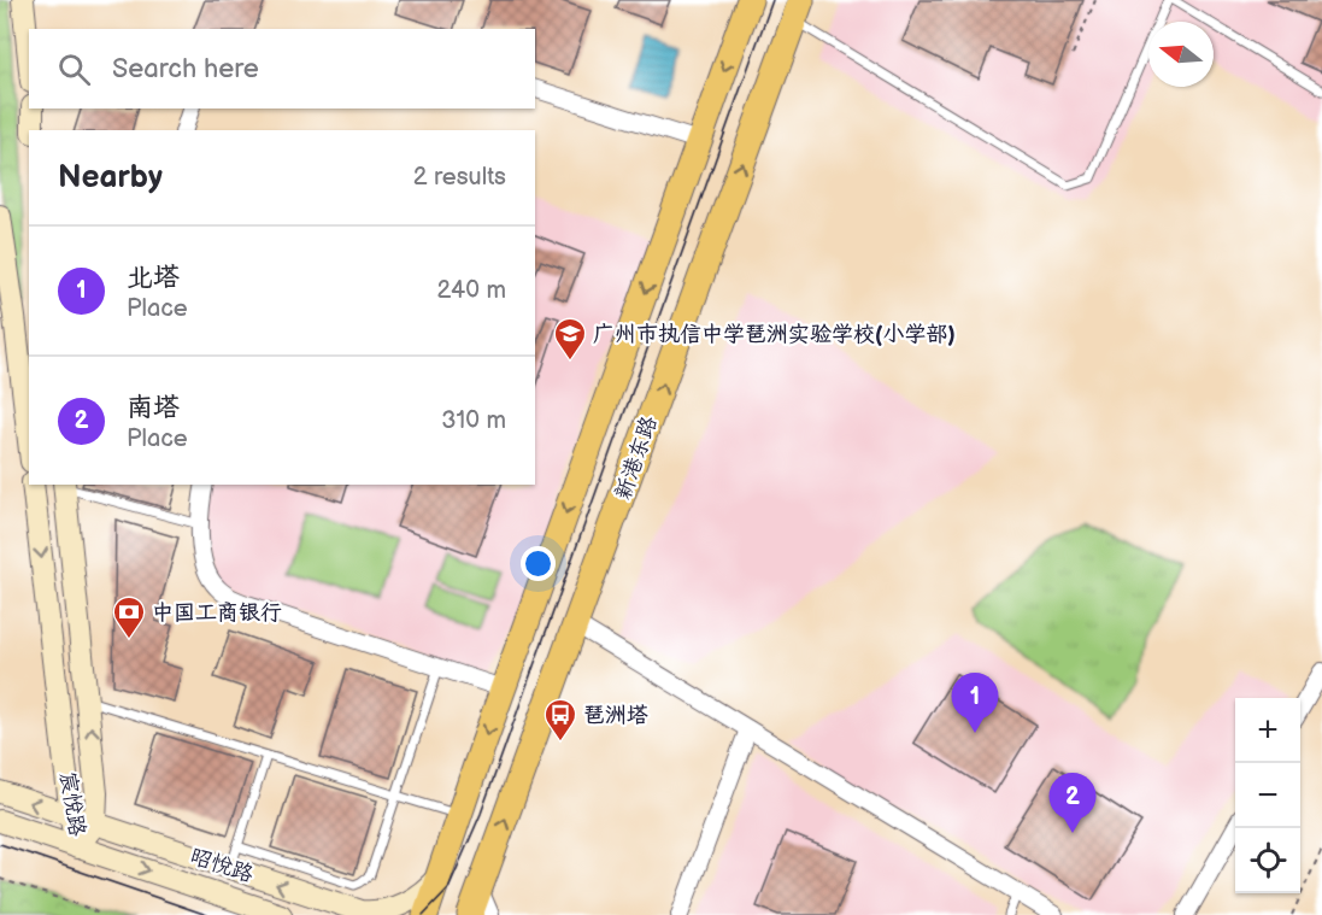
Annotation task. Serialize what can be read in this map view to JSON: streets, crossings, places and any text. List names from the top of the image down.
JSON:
{
  "streets": {
    "main road": ["新港东路"],
    "street": ["宸悦路", "昭悦路"]
  },
  "crossings": [
    ["宸悦路", "昭悦路"]
  ],
  "places": {
    "school or university": ["广州市执信中学琶洲实验学校(小学部)"],
    "bank": ["中国工商银行"],
    "bus stop": ["琶洲塔"]
  },
  "north": "left",
  "page": {
    "search": "Search here",
    "heading": ["Nearby", "2 results"],
    "list": [
      {
        "mark": "1",
        "name": "北塔",
        "note": "Place",
        "value": "240 m"
      },
      {
        "mark": "2",
        "name": "南塔",
        "note": "Place",
        "value": "310 m"
      }
    ],
    "pins": ["1", "2"],
    "map_buttons": ["+", "−"]
  }
}
